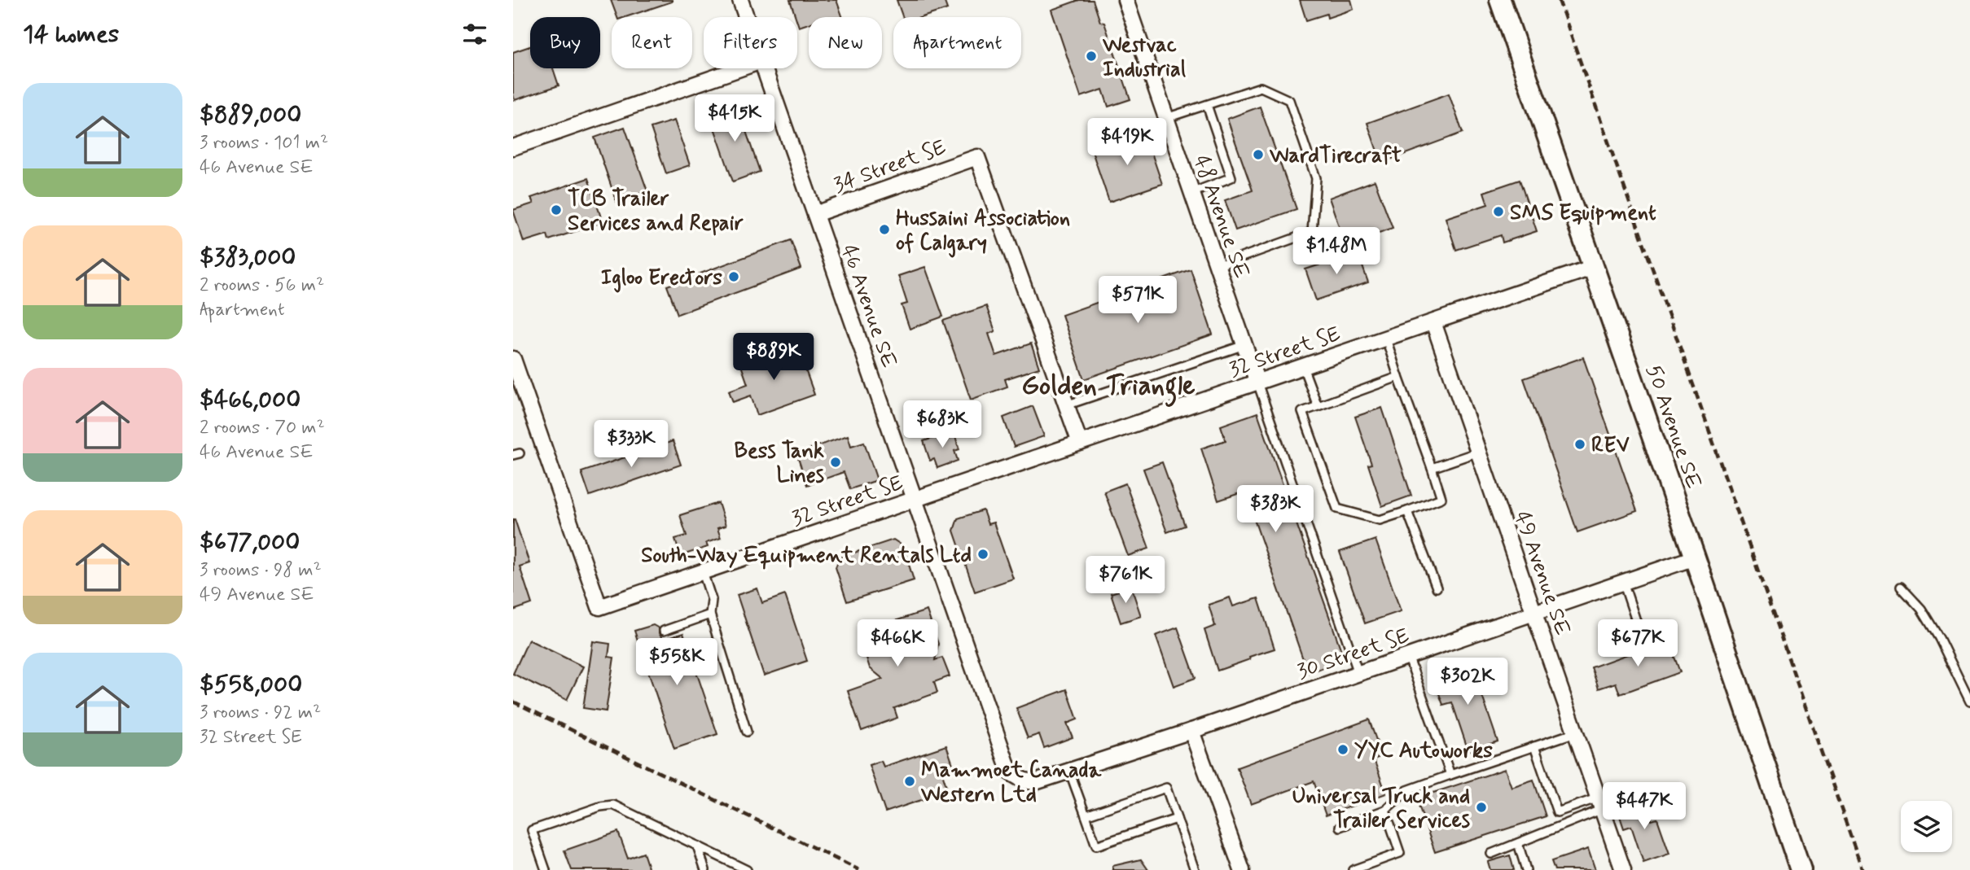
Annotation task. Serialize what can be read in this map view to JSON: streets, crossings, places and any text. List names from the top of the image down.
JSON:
{
  "streets": {
    "street": [
      "34 Street SE",
      "48 Avenue SE",
      "46 Avenue SE",
      "32 Street SE",
      "50 Avenue SE",
      "49 Avenue SE",
      "30 Street SE"
    ]
  },
  "crossings": [
    ["34 Street SE", "46 Avenue SE"],
    ["48 Avenue SE", "32 Street SE"],
    ["46 Avenue SE", "32 Street SE"],
    ["46 Avenue SE", "30 Street SE"],
    ["32 Street SE", "50 Avenue SE"],
    ["32 Street SE", "49 Avenue SE"],
    ["50 Avenue SE", "30 Street SE"],
    ["49 Avenue SE", "30 Street SE"]
  ],
  "districts": ["Golden Triangle"],
  "places": [
    "Westvac Industrial",
    "WardTirecraft",
    "TCB Trailer Services and Repair",
    "SMS Equipment",
    "Hussaini Association of Calgary",
    "Igloo Erectors",
    "REV",
    "Bess Tank Lines",
    "South-Way Equipment Rentals Ltd",
    "YYC Autoworks",
    "Mammoet Canada Western Ltd",
    "Universal Truck and Trailer Services"
  ],
  "page": {
    "heading": "14 homes",
    "chip": [
      "Buy",
      "Rent",
      "Filters",
      "New",
      "Apartment"
    ],
    "list": [
      {
        "name": "$889,000",
        "note": "3 rooms · 101 m² · 46 Avenue SE"
      },
      {
        "name": "$383,000",
        "note": "2 rooms · 56 m² · Apartment"
      },
      {
        "name": "$466,000",
        "note": "2 rooms · 70 m² · 46 Avenue SE"
      },
      {
        "name": "$677,000",
        "note": "3 rooms · 98 m² · 49 Avenue SE"
      },
      {
        "name": "$558,000",
        "note": "3 rooms · 92 m² · 32 Street SE"
      }
    ],
    "price": [
      "$415K",
      "$419K",
      "$1.48M",
      "$571K",
      "$889K",
      "$683K",
      "$333K",
      "$383K",
      "$761K",
      "$466K",
      "$677K",
      "$558K",
      "$302K",
      "$447K"
    ]
  }
}
